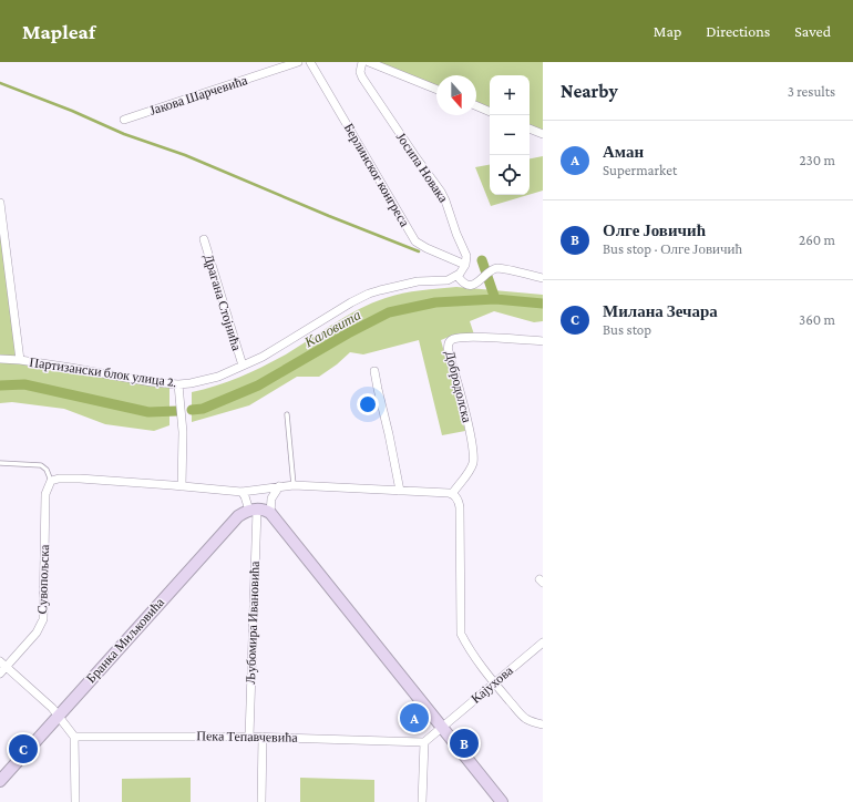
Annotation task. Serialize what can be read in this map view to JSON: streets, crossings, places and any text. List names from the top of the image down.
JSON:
{
  "streets": {
    "street": [
      "Јакова Шарчевића",
      "Јосипа Новака",
      "Берлинског конгреса",
      "Драгана Стојнића",
      "Партизански блок улица 2.",
      "Добродолска",
      "Сувопољска",
      "Љубомира Ивановића",
      "Бранка Миљковића",
      "Кајухова",
      "Пека Тепавчевића"
    ]
  },
  "crossings": [
    ["Јосипа Новака", "Берлинског конгреса"],
    ["Драгана Стојнића", "Партизански блок улица 2."],
    ["Љубомира Ивановића", "Бранка Миљковића"],
    ["Љубомира Ивановића", "Пека Тепавчевића"]
  ],
  "water": ["Каловита"],
  "north": "bottom",
  "page": {
    "header": "Mapleaf",
    "nav": ["Map", "Directions", "Saved"],
    "heading": ["Nearby", "3 results"],
    "map_buttons": ["+", "−"],
    "list": [
      {
        "mark": "A",
        "name": "Аман",
        "note": "Supermarket",
        "value": "230 m"
      },
      {
        "mark": "B",
        "name": "Олге Јовичић",
        "note": "Bus stop · Олге Јовичић",
        "value": "260 m"
      },
      {
        "mark": "C",
        "name": "Милана Зечара",
        "note": "Bus stop",
        "value": "360 m"
      }
    ],
    "pins": ["A", "B", "C"]
  }
}
